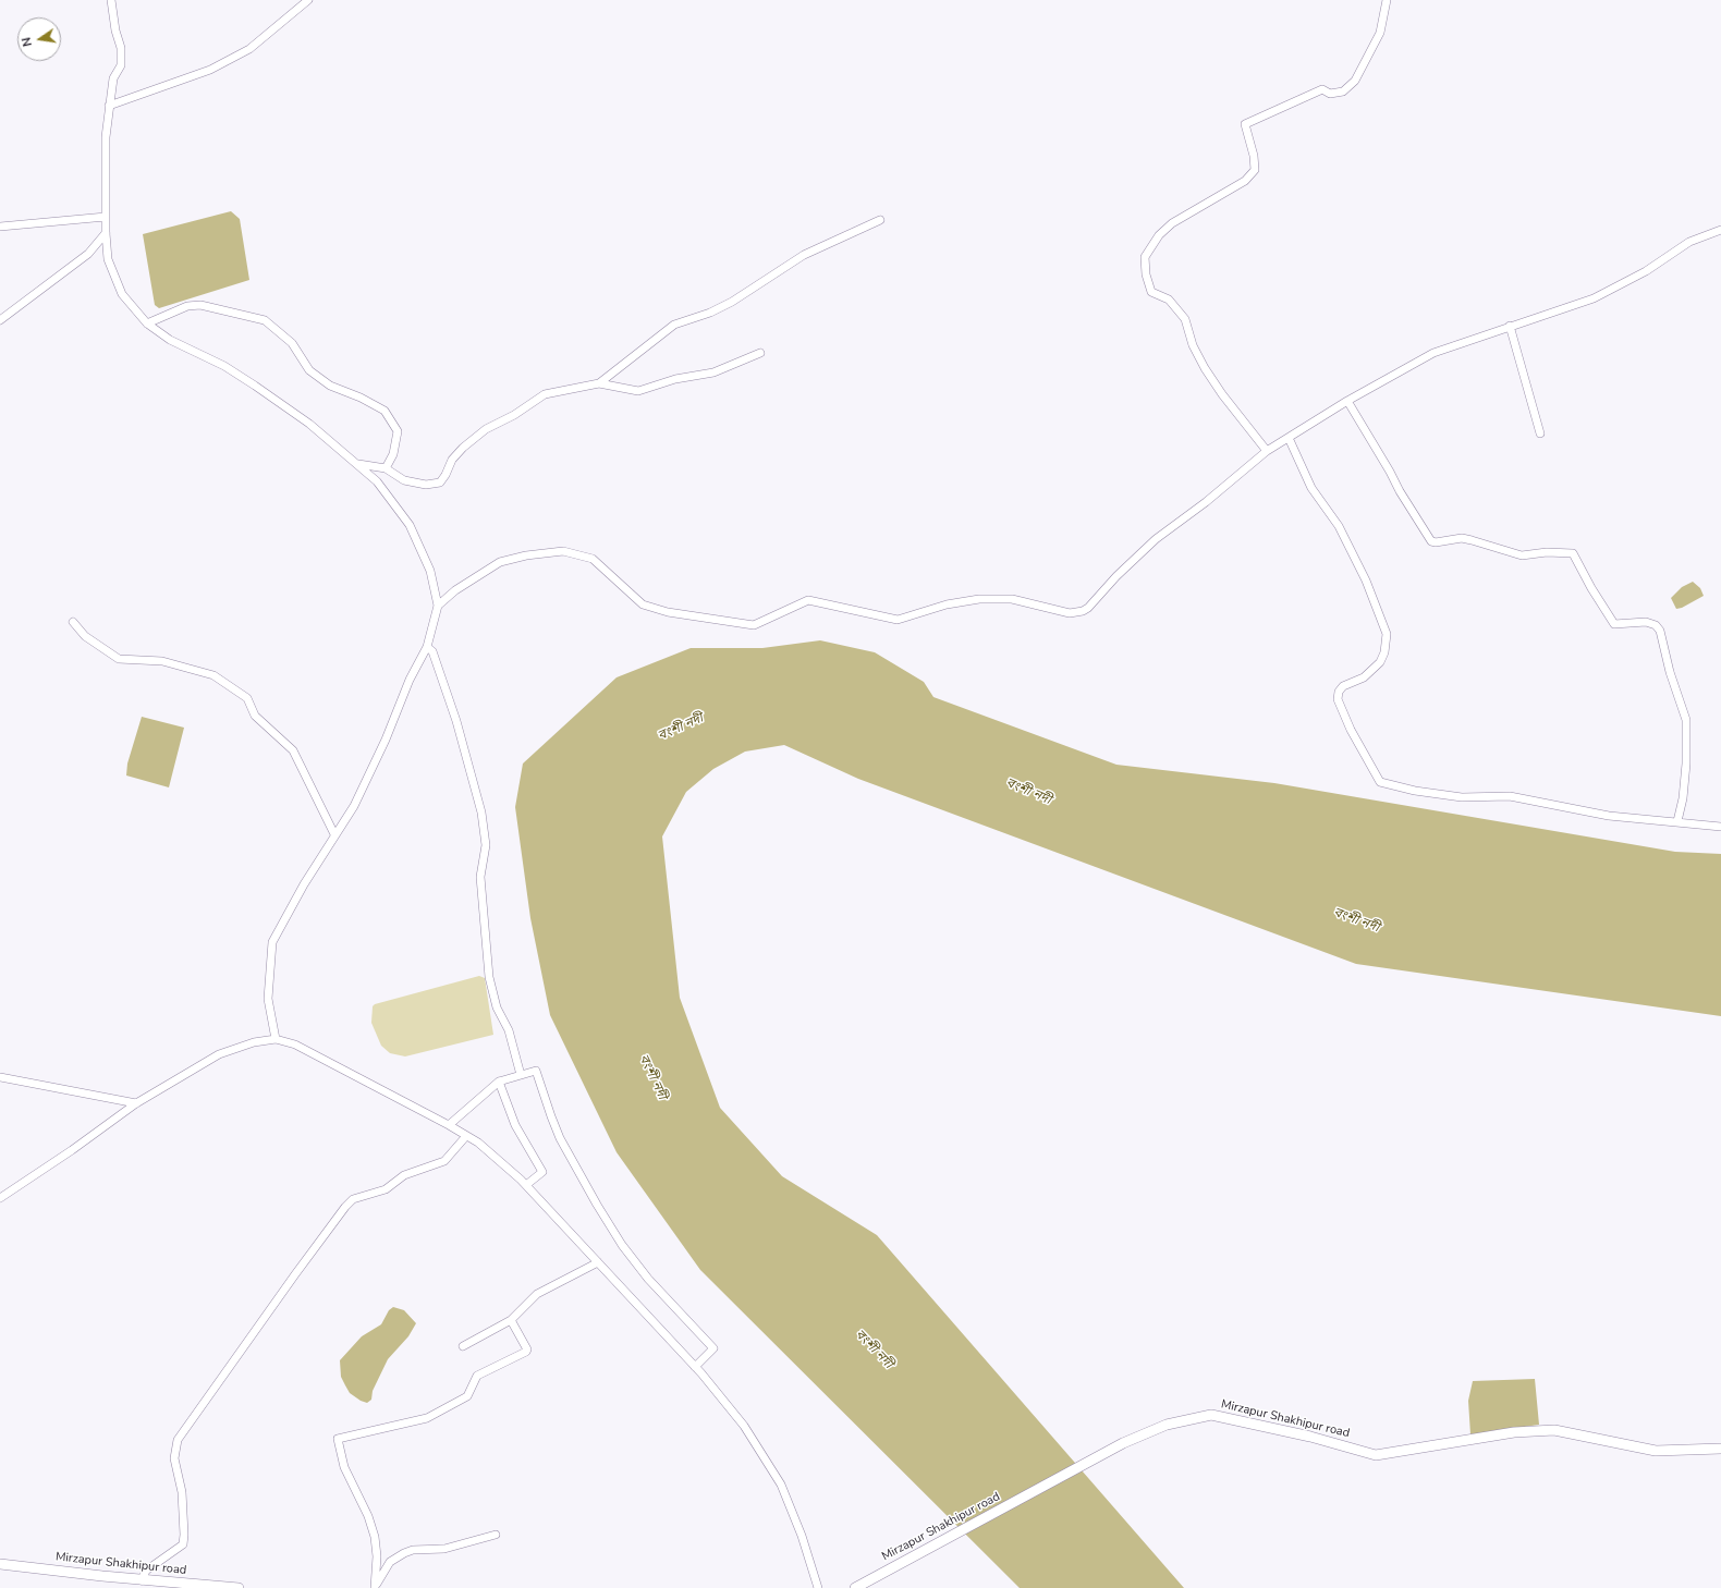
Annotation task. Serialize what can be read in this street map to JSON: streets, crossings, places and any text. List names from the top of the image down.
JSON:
{
  "streets": {
    "main road": ["Mirzapur Shakhipur road"]
  },
  "water": ["বংশী নদী"],
  "north": "left"
}
